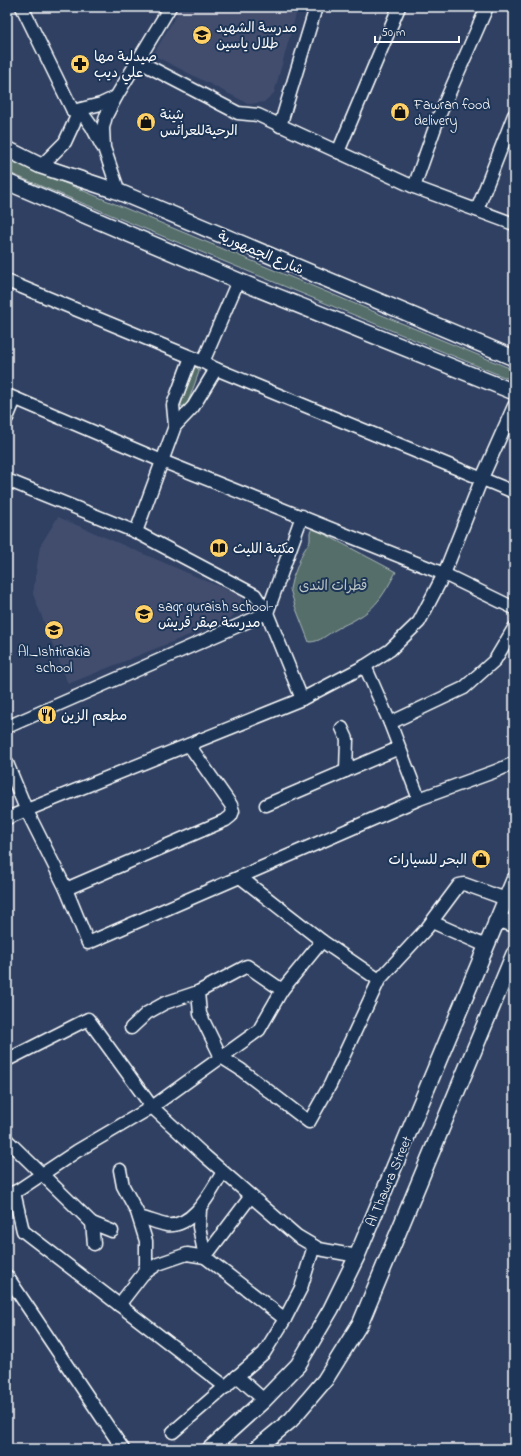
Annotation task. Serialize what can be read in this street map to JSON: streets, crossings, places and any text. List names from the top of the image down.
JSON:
{
  "streets": {
    "main road": ["شارع الجمهورية", "Al Thawra Street"]
  },
  "parks": ["قطرات الندى"],
  "places": {
    "school or university": ["مدرسة الشهيد طلال ياسين", "saqr quraish school- مدرسة صقر قريش", "Al_Ishtirakia school"],
    "pharmacy": ["صيدلية مها علي ديب"],
    "shop": ["Fawran food delivery", "بثينة الرحيةللعرائس", "البحر للسيارات"],
    "library": ["مكتبة الليث"],
    "restaurant": ["مطعم الزين"]
  },
  "scale_bar": "50 m"
}
